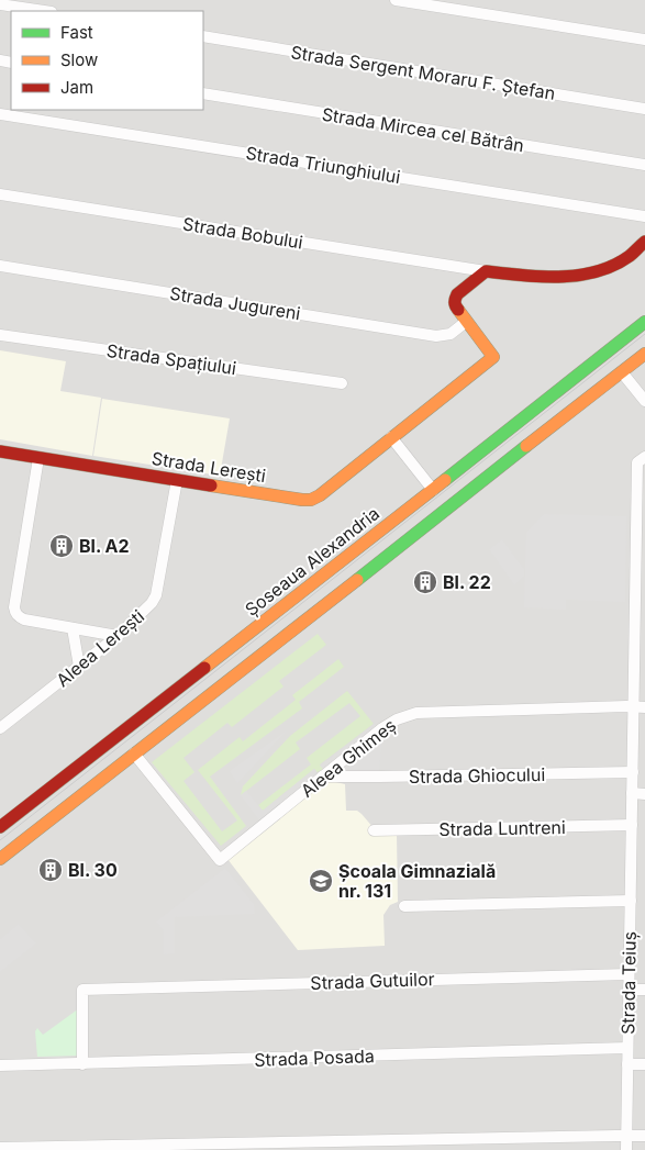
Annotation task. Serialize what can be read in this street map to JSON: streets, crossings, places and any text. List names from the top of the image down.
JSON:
{
  "streets": {
    "main road": ["Strada Lerești", "Șoseaua Alexandria"],
    "street": [
      "Strada Sergent Moraru F. Ștefan",
      "Strada Mircea cel Bătrân",
      "Strada Triunghiului",
      "Strada Bobului",
      "Strada Jugureni",
      "Strada Spațiului",
      "Aleea Lerești",
      "Aleea Ghimeș",
      "Strada Ghiocului",
      "Strada Luntreni",
      "Strada Gutuilor",
      "Strada Teiuș",
      "Strada Posada"
    ]
  },
  "crossings": [
    ["Strada Bobului", "Strada Lerești"],
    ["Strada Jugureni", "Strada Lerești"],
    ["Strada Lerești", "Aleea Lerești"],
    ["Aleea Ghimeș", "Strada Ghiocului"],
    ["Aleea Ghimeș", "Strada Teiuș"],
    ["Strada Ghiocului", "Strada Teiuș"],
    ["Strada Luntreni", "Strada Teiuș"],
    ["Strada Gutuilor", "Strada Teiuș"],
    ["Strada Gutuilor", "Strada Posada"],
    ["Strada Teiuș", "Strada Posada"]
  ],
  "places": {
    "building": ["Bl. A2", "Bl. 22", "Bl. 30"],
    "school or university": ["Școala Gimnazială nr. 131"]
  },
  "legend": ["Fast", "Slow", "Jam"]
}
